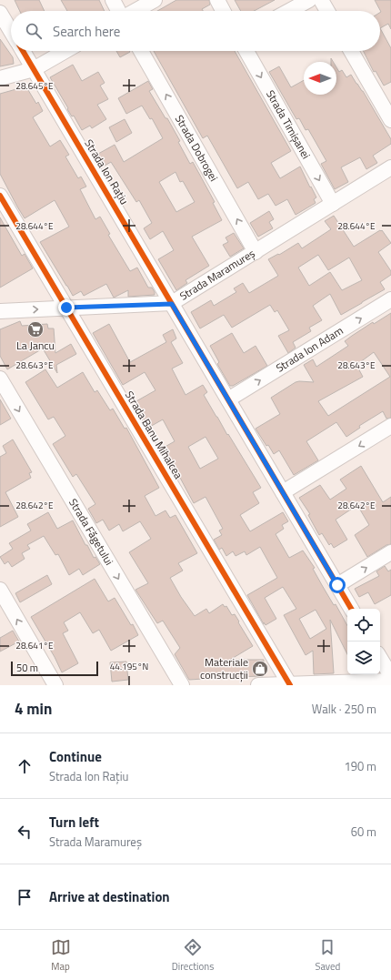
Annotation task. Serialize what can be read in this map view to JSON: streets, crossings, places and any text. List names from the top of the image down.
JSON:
{
  "streets": {
    "street": [
      "Strada Timișanei",
      "Strada Dobrogei",
      "Strada Ion Rațiu",
      "Strada Maramureș",
      "Strada Ion Adam",
      "Strada Banu Mihalcea",
      "Strada Făgetului"
    ]
  },
  "crossings": [
    ["Strada Timișanei", "Strada Maramureș"],
    ["Strada Dobrogei", "Strada Maramureș"],
    ["Strada Ion Rațiu", "Strada Maramureș"],
    ["Strada Ion Rațiu", "Strada Ion Adam"],
    ["Strada Maramureș", "Strada Banu Mihalcea"]
  ],
  "one_way": ["Strada Dobrogei"],
  "places": {
    "supermarket": ["La Jancu"],
    "shop": ["Materiale construcții"]
  },
  "scale_bar": "50 m",
  "north": "left",
  "page": {
    "search": "Search here",
    "scale": "50 m",
    "heading": ["4 min", "Walk · 250 m"],
    "list": [
      ["Continue", "Strada Ion Rațiu", "190 m"],
      ["Turn left", "Strada Maramureș", "60 m"],
      "Arrive at destination"
    ],
    "nav": ["Map", "Directions", "Saved"]
  },
  "coordinates": [
    "28.645°E",
    "28.644°E",
    "28.643°E",
    "28.642°E",
    "28.641°E",
    "44.195°N"
  ]
}
